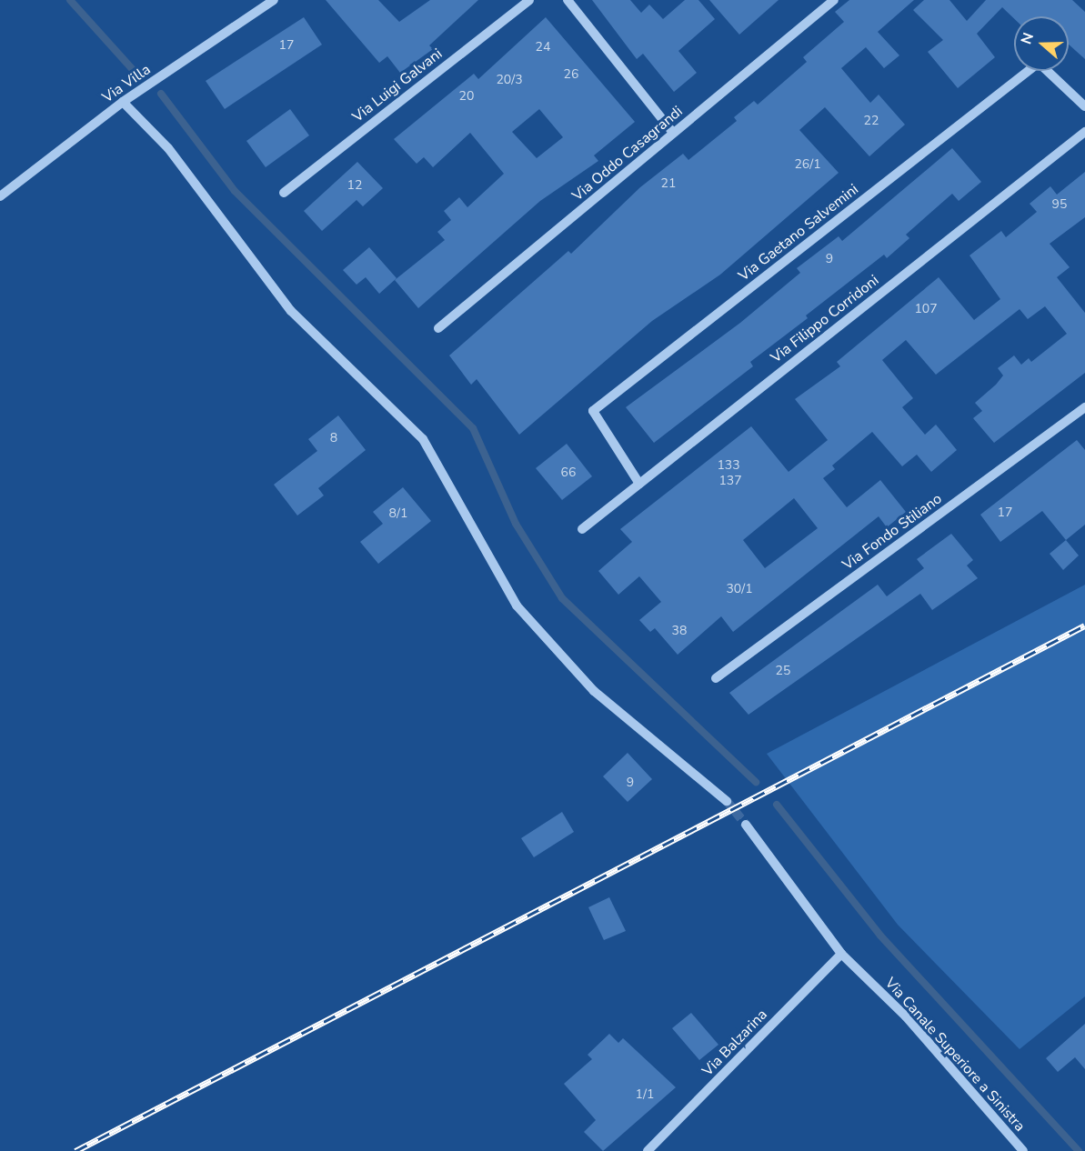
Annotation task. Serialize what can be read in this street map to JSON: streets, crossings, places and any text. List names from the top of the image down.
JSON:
{
  "streets": {
    "street": [
      "Via Villa",
      "Via Luigi Galvani",
      "Via Oddo Casagrandi",
      "Via Gaetano Salvemini",
      "Via Filippo Corridoni",
      "Via Fondo Stiliano",
      "Via Balzarina",
      "Via Canale Superiore a Sinistra"
    ]
  },
  "crossings": [
    ["Via Gaetano Salvemini", "Via Filippo Corridoni"],
    ["Via Balzarina", "Via Canale Superiore a Sinistra"]
  ],
  "house_numbers": [
    "17",
    "24",
    "26",
    "20/3",
    "20",
    "22",
    "26/1",
    "21",
    "12",
    "95",
    "9",
    "107",
    "8",
    "133",
    "66",
    "137",
    "17",
    "8/1",
    "30/1",
    "38",
    "25",
    "9",
    "1/1"
  ],
  "north": "left"
}
